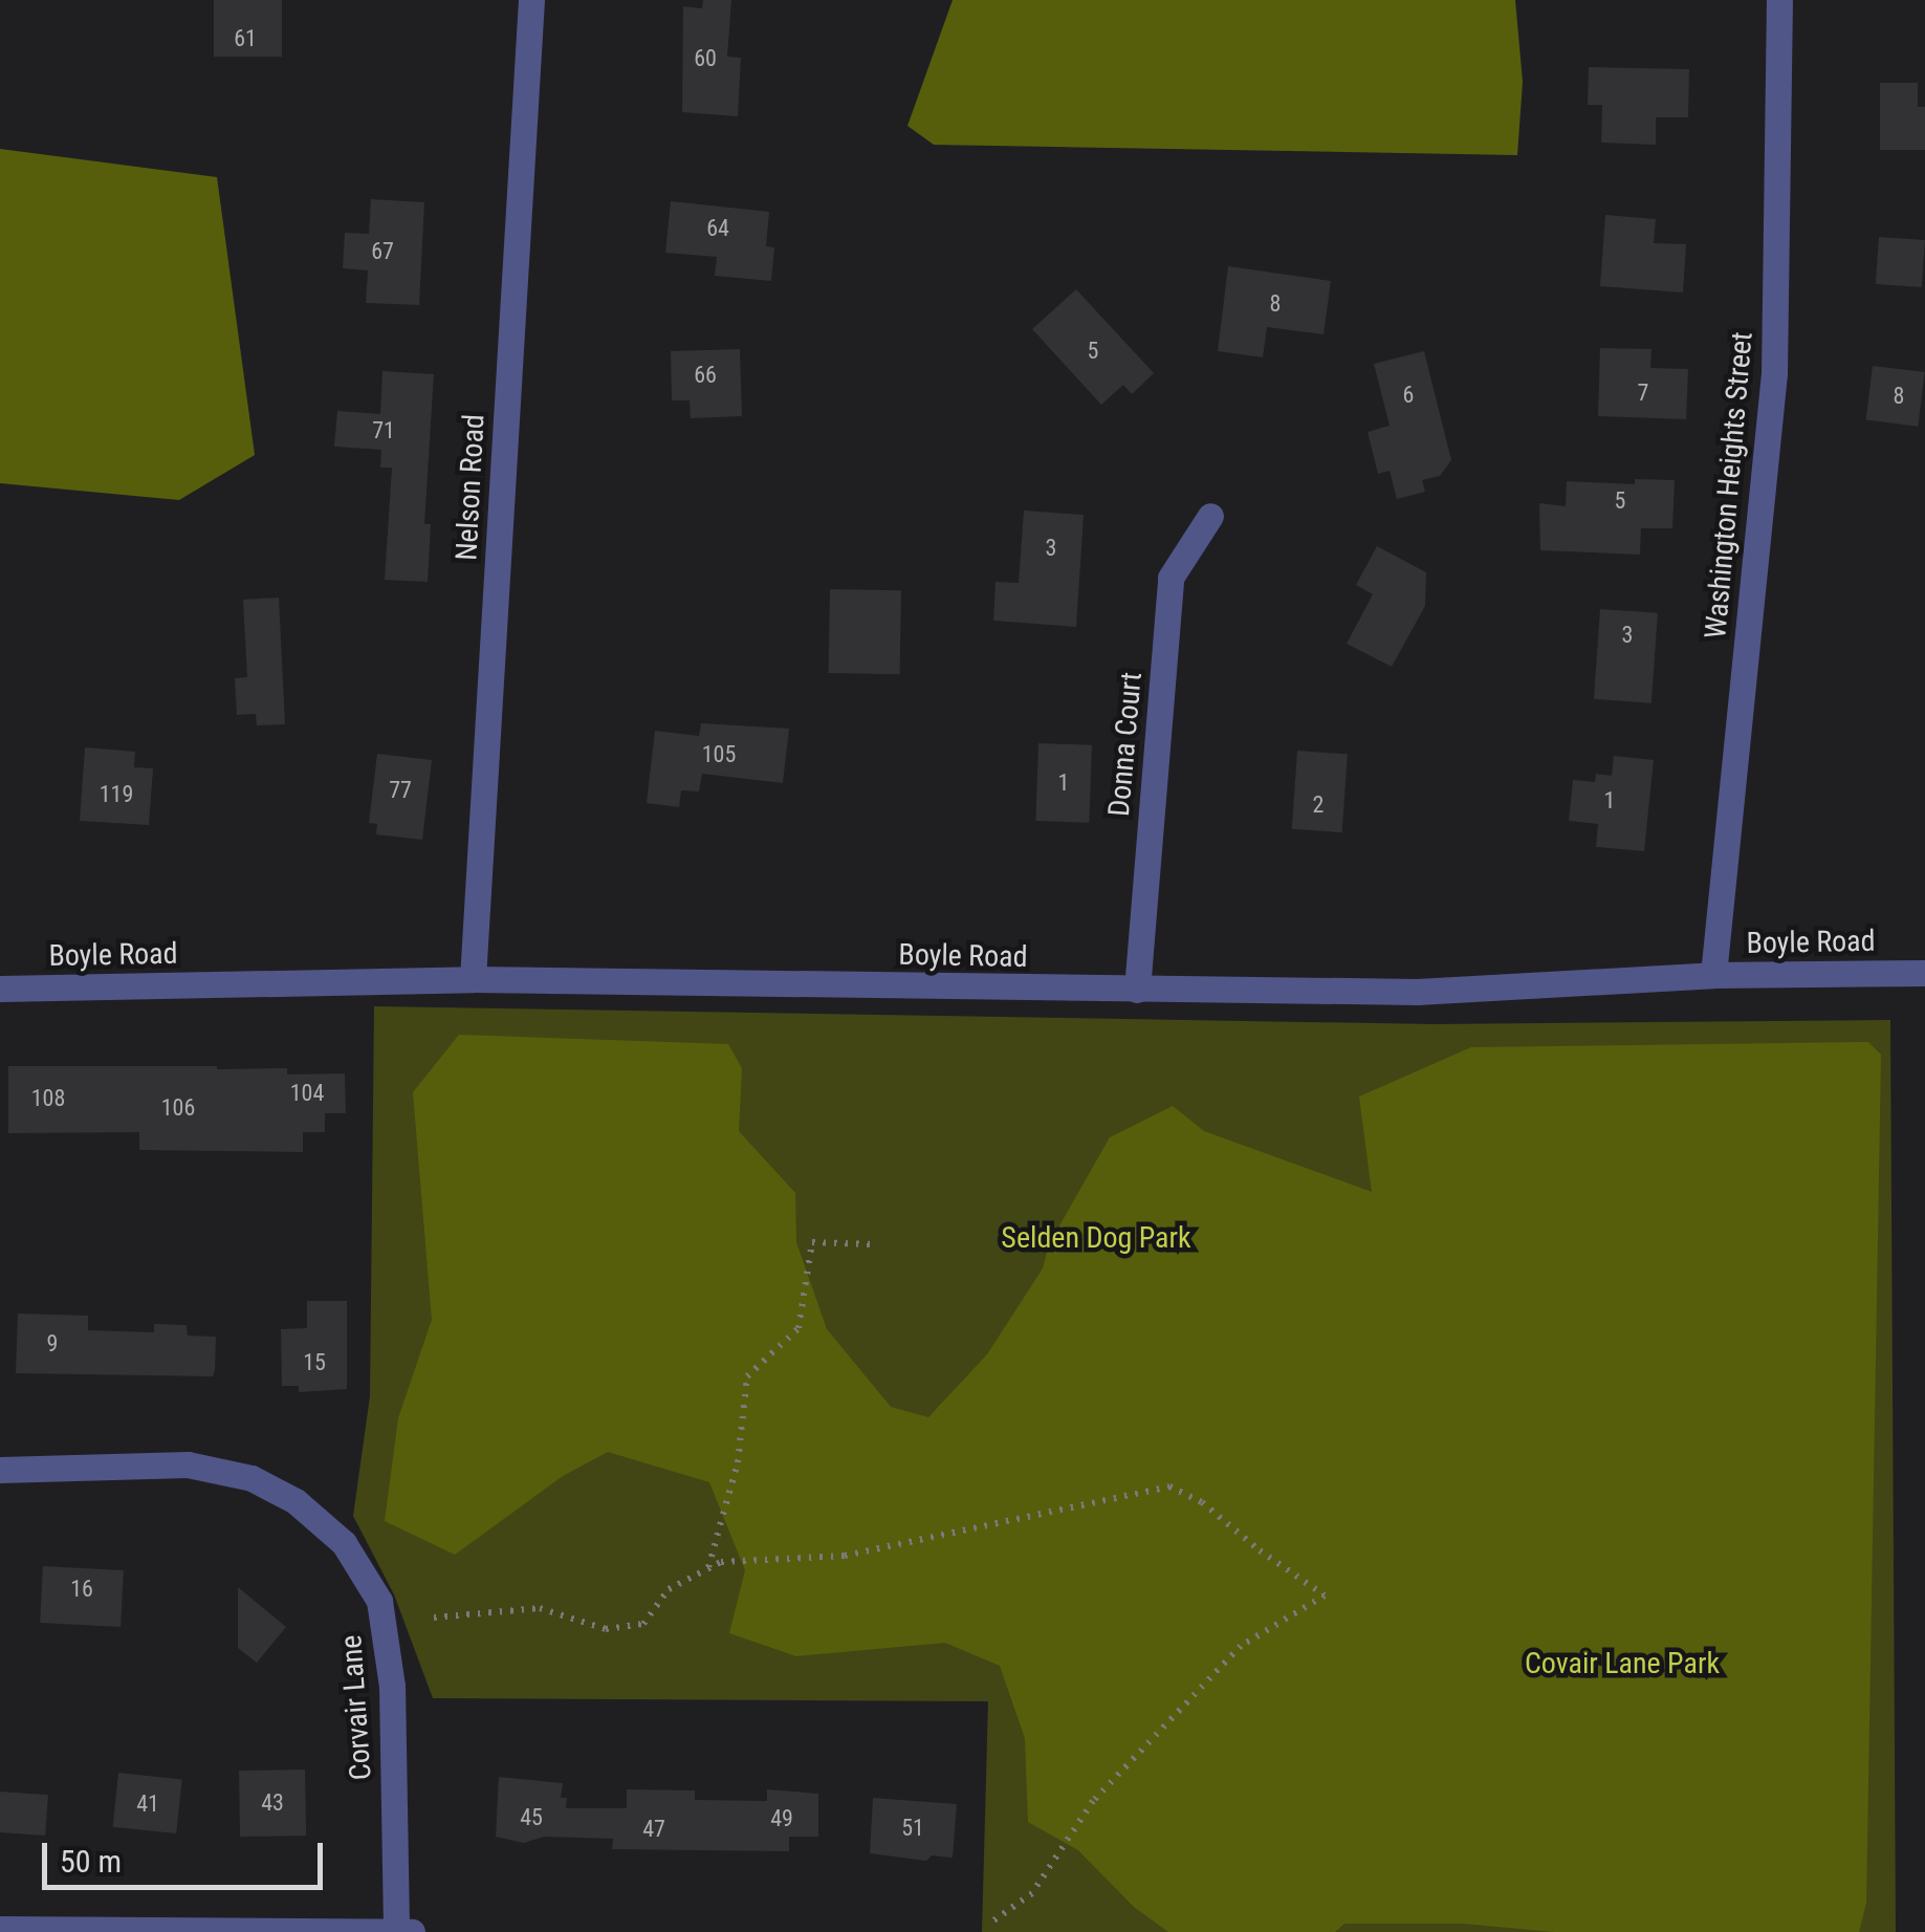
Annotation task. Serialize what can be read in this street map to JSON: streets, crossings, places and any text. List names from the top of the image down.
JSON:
{
  "streets": {
    "street": [
      "Washington Heights Street",
      "Nelson Road",
      "Donna Court",
      "Boyle Road",
      "Corvair Lane"
    ]
  },
  "crossings": [
    ["Washington Heights Street", "Boyle Road"],
    ["Nelson Road", "Boyle Road"],
    ["Donna Court", "Boyle Road"]
  ],
  "parks": ["Selden Dog Park", "Covair Lane Park"],
  "house_numbers": [
    "61",
    "60",
    "64",
    "67",
    "8",
    "5",
    "66",
    "7",
    "6",
    "8",
    "71",
    "5",
    "3",
    "3",
    "105",
    "1",
    "77",
    "119",
    "1",
    "2",
    "104",
    "108",
    "106",
    "9",
    "15",
    "16",
    "43",
    "41",
    "45",
    "49",
    "51",
    "47"
  ],
  "scale_bar": "50 m"
}
